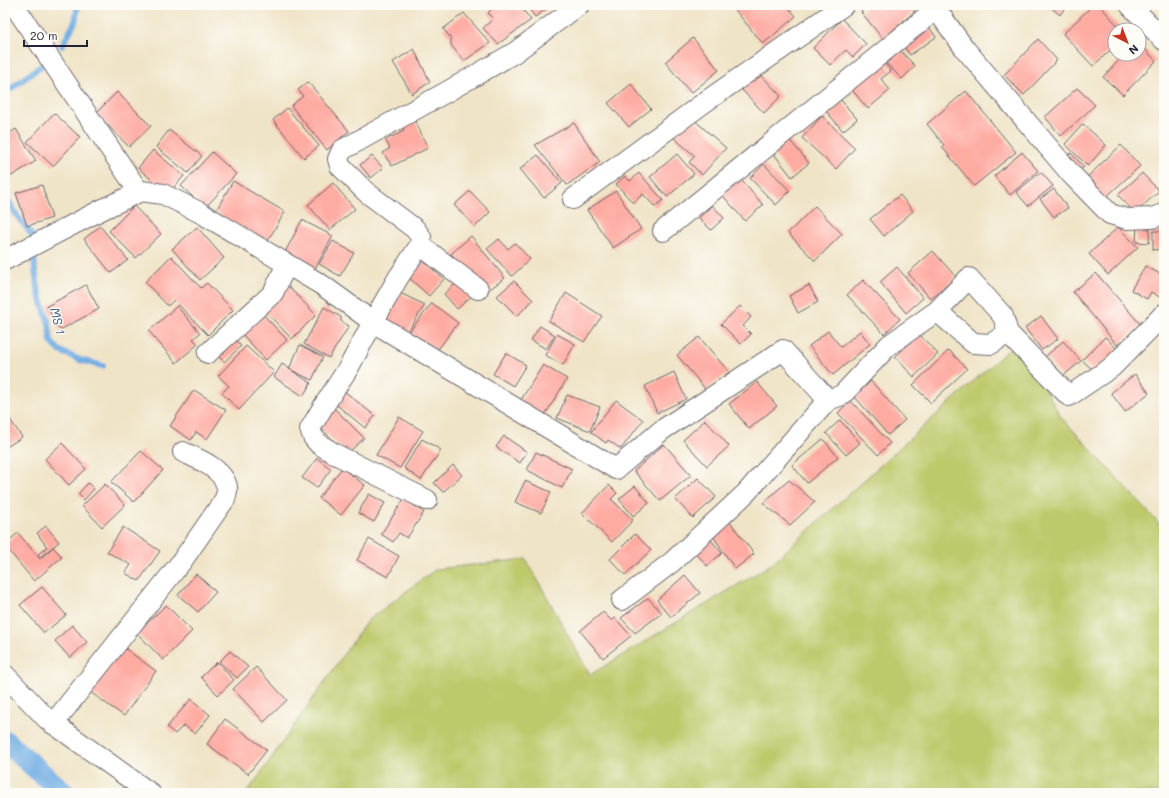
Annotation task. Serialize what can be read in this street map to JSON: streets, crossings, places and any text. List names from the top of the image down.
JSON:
{
  "water": ["MS 1"],
  "scale_bar": "20 m",
  "north": "bottom right"
}
